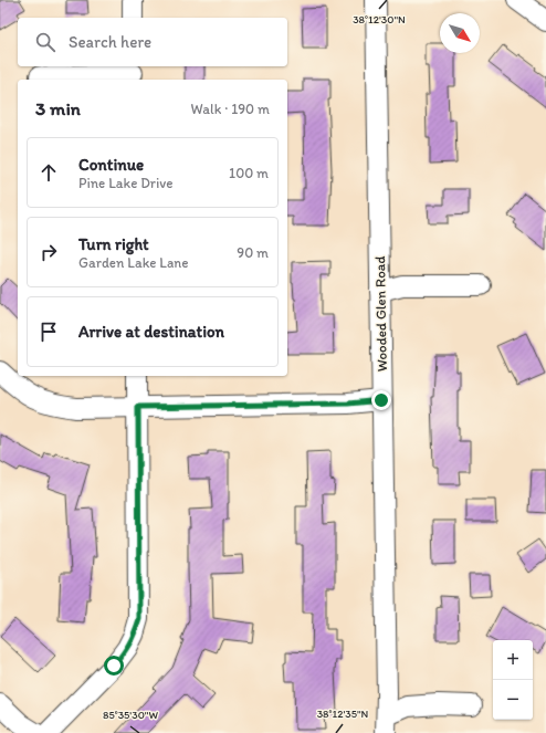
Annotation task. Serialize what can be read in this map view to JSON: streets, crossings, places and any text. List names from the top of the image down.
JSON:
{
  "streets": {
    "street": ["Wooded Glen Road"]
  },
  "north": "bottom right",
  "page": {
    "search": "Search here",
    "heading": ["3 min", "Walk · 190 m"],
    "list": [
      ["Continue", "Pine Lake Drive", "100 m"],
      ["Turn right", "Garden Lake Lane", "90 m"],
      "Arrive at destination"
    ],
    "map_buttons": ["+", "−"]
  },
  "coordinates": ["38°12'30\"N", "38°12'35\"N", "85°35'30\"W"]
}
